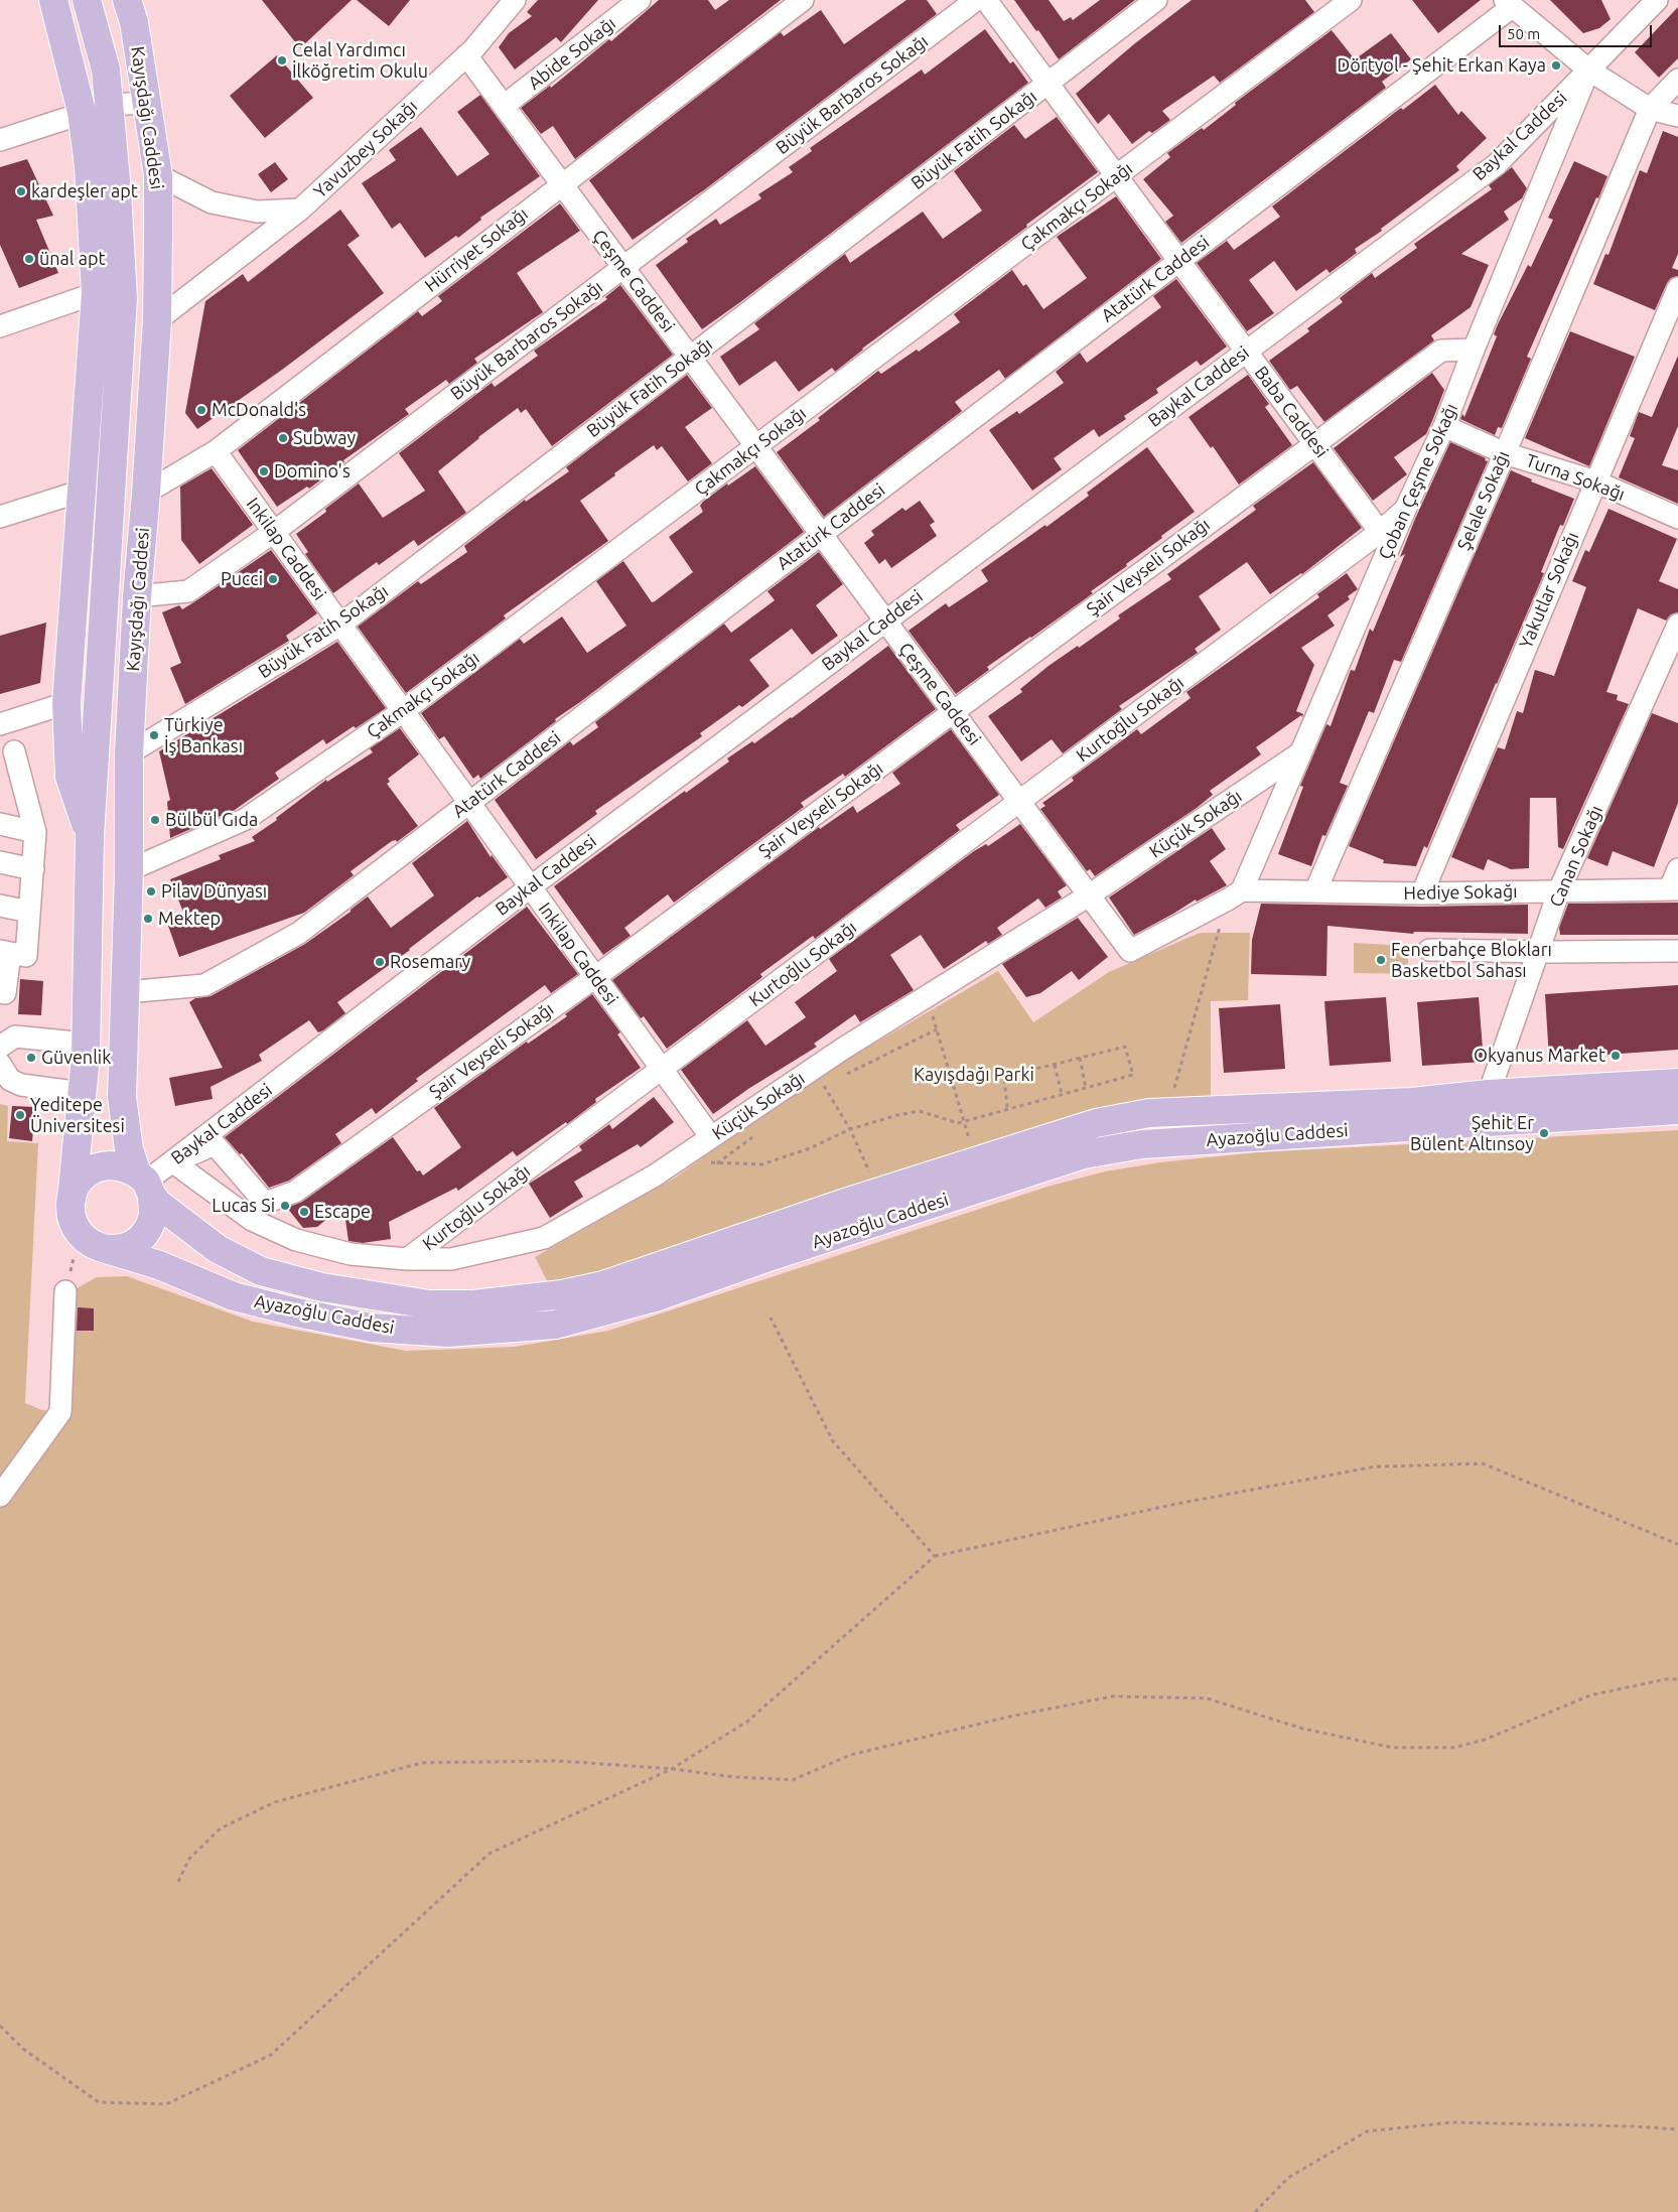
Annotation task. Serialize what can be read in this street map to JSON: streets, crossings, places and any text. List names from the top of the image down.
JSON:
{
  "streets": {
    "main road": ["Kayışdağı Caddesi", "Ayazoğlu Caddesi"],
    "street": [
      "Abide Sokağı",
      "Büyük Barbaros Sokağı",
      "Baykal Caddesi",
      "Büyük Fatih Sokağı",
      "Yavuzbey Sokağı",
      "Çakmakçı Sokağı",
      "Hürriyet Sokağı",
      "Atatürk Caddesi",
      "Çeşme Caddesi",
      "Baba Caddesi",
      "Turna Sokağı",
      "Çoban Çeşme Sokağı",
      "Şelale Sokağı",
      "Inkilap Caddesi",
      "Şair Veyseli Sokağı",
      "Yakutlar Sokağı",
      "Kurtoğlu Sokağı",
      "Küçük Sokağı",
      "Canan Sokağı",
      "Hediye Sokağı"
    ]
  },
  "crossings": [
    ["Abide Sokağı", "Çeşme Caddesi"],
    ["Büyük Barbaros Sokağı", "Kayışdağı Caddesi"],
    ["Büyük Barbaros Sokağı", "Çeşme Caddesi"],
    ["Büyük Barbaros Sokağı", "Inkilap Caddesi"],
    ["Kayışdağı Caddesi", "Baykal Caddesi"],
    ["Kayışdağı Caddesi", "Büyük Fatih Sokağı"],
    ["Kayışdağı Caddesi", "Yavuzbey Sokağı"],
    ["Kayışdağı Caddesi", "Çakmakçı Sokağı"],
    ["Kayışdağı Caddesi", "Hürriyet Sokağı"],
    ["Kayışdağı Caddesi", "Atatürk Caddesi"],
    ["Kayışdağı Caddesi", "Ayazoğlu Caddesi"],
    ["Baykal Caddesi", "Çeşme Caddesi"],
    ["Baykal Caddesi", "Baba Caddesi"],
    ["Baykal Caddesi", "Çoban Çeşme Sokağı"],
    ["Baykal Caddesi", "Inkilap Caddesi"],
    ["Baykal Caddesi", "Şair Veyseli Sokağı"],
    ["Baykal Caddesi", "Kurtoğlu Sokağı"],
    ["Baykal Caddesi", "Ayazoğlu Caddesi"],
    ["Büyük Fatih Sokağı", "Çeşme Caddesi"],
    ["Büyük Fatih Sokağı", "Baba Caddesi"],
    ["Büyük Fatih Sokağı", "Inkilap Caddesi"],
    ["Yavuzbey Sokağı", "Çeşme Caddesi"],
    ["Çakmakçı Sokağı", "Çeşme Caddesi"],
    ["Çakmakçı Sokağı", "Baba Caddesi"],
    ["Çakmakçı Sokağı", "Inkilap Caddesi"],
    ["Hürriyet Sokağı", "Çeşme Caddesi"],
    ["Hürriyet Sokağı", "Inkilap Caddesi"],
    ["Atatürk Caddesi", "Çeşme Caddesi"],
    ["Atatürk Caddesi", "Baba Caddesi"],
    ["Atatürk Caddesi", "Inkilap Caddesi"],
    ["Çeşme Caddesi", "Şair Veyseli Sokağı"],
    ["Çeşme Caddesi", "Kurtoğlu Sokağı"],
    ["Çeşme Caddesi", "Küçük Sokağı"],
    ["Baba Caddesi", "Şair Veyseli Sokağı"],
    ["Baba Caddesi", "Kurtoğlu Sokağı"],
    ["Turna Sokağı", "Çoban Çeşme Sokağı"],
    ["Turna Sokağı", "Şelale Sokağı"],
    ["Turna Sokağı", "Yakutlar Sokağı"],
    ["Çoban Çeşme Sokağı", "Şair Veyseli Sokağı"],
    ["Çoban Çeşme Sokağı", "Kurtoğlu Sokağı"],
    ["Çoban Çeşme Sokağı", "Küçük Sokağı"],
    ["Çoban Çeşme Sokağı", "Hediye Sokağı"],
    ["Şelale Sokağı", "Hediye Sokağı"],
    ["Inkilap Caddesi", "Şair Veyseli Sokağı"],
    ["Inkilap Caddesi", "Kurtoğlu Sokağı"],
    ["Inkilap Caddesi", "Küçük Sokağı"],
    ["Şair Veyseli Sokağı", "Kurtoğlu Sokağı"],
    ["Yakutlar Sokağı", "Hediye Sokağı"],
    ["Kurtoğlu Sokağı", "Küçük Sokağı"],
    ["Canan Sokağı", "Hediye Sokağı"],
    ["Canan Sokağı", "Ayazoğlu Caddesi"]
  ],
  "parks": ["Kayışdağı Parki"],
  "places": [
    "Celal Yardımcı İlköğretim Okulu",
    "Dörtyol - Şehit Erkan Kaya",
    "kardeşler apt",
    "ünal apt",
    "McDonald's",
    "Subway",
    "Domino's",
    "Pucci",
    "Türkiye İş Bankası",
    "Bülbül Gıda",
    "Pilav Dünyası",
    "Mektep",
    "Fenerbahçe Blokları Basketbol Sahası",
    "Rosemary",
    "Okyanus Market",
    "Güvenlik",
    "Yeditepe Üniversitesi",
    "Şehit Er Bülent Altınsoy",
    "Lucas Si",
    "Escape"
  ],
  "scale_bar": "50 m"
}
